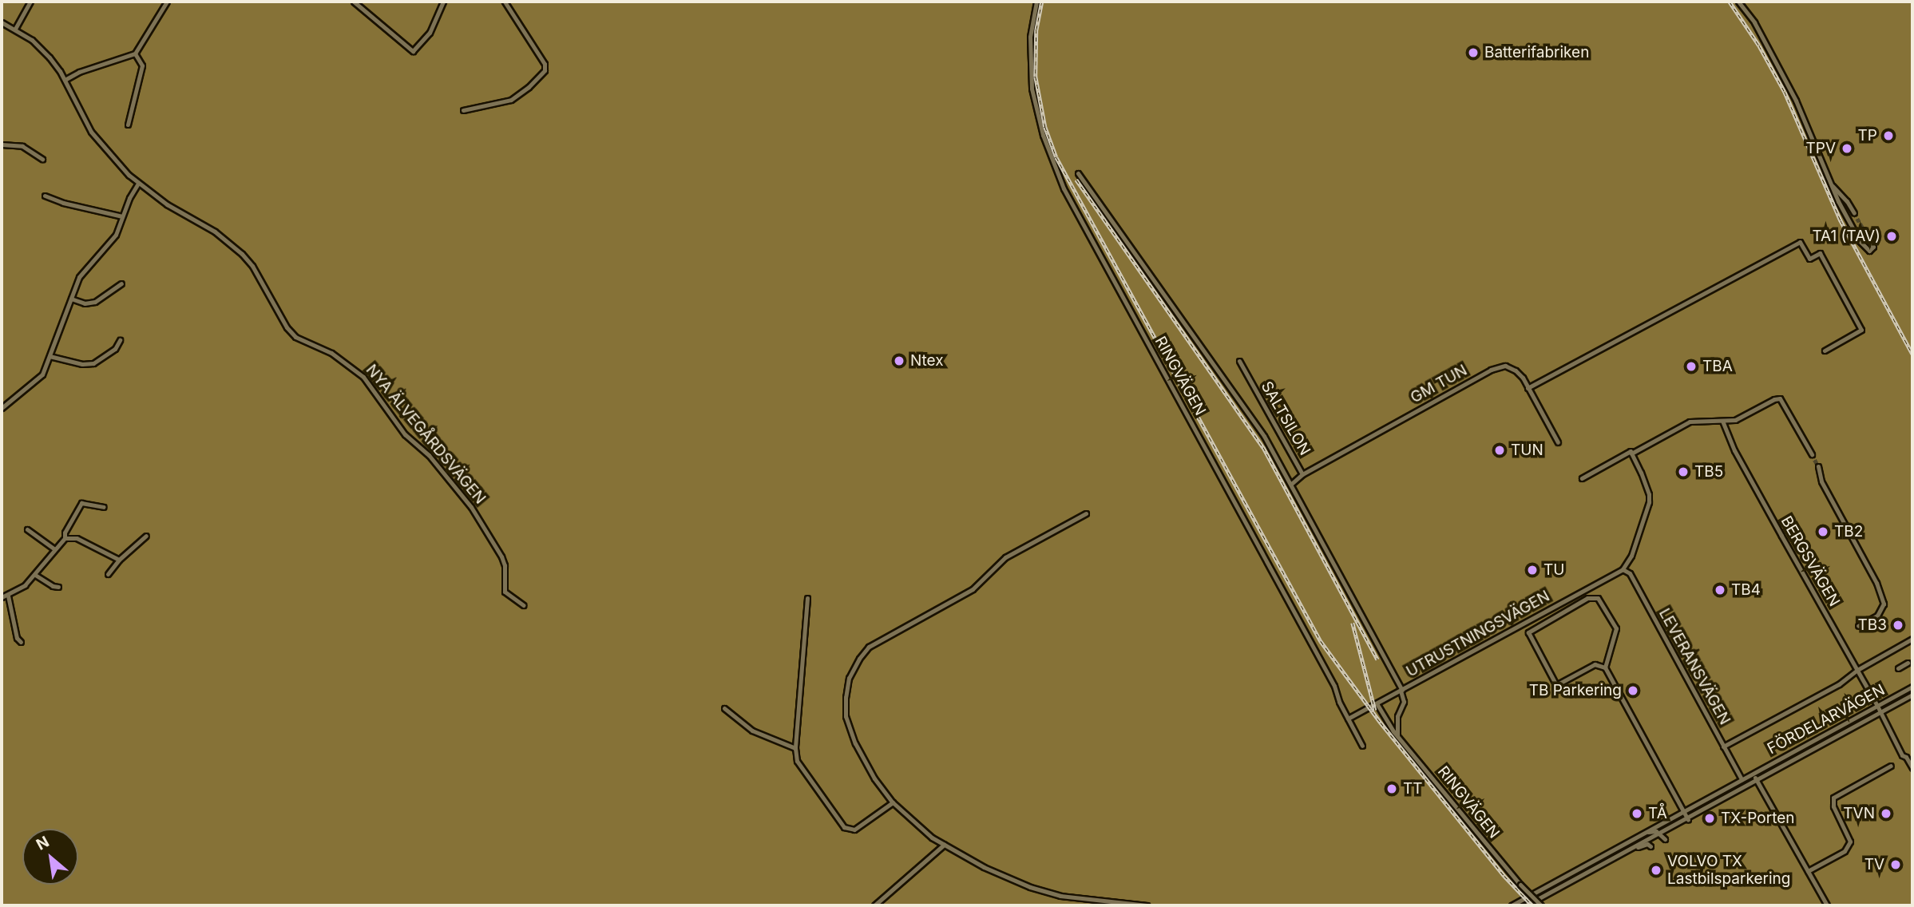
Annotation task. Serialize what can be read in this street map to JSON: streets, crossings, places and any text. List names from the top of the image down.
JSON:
{
  "streets": {
    "street": [
      "RINGVÄGEN",
      "GM TUN",
      "SALTSILON",
      "NYA ÄLVEGÅRDSVÄGEN",
      "BERGSVÄGEN",
      "UTRUSTNINGSVÄGEN",
      "LEVERANSVÄGEN",
      "FÖRDELARVÄGEN"
    ]
  },
  "crossings": [
    ["RINGVÄGEN", "UTRUSTNINGSVÄGEN"],
    ["GM TUN", "SALTSILON"],
    ["BERGSVÄGEN", "FÖRDELARVÄGEN"],
    ["UTRUSTNINGSVÄGEN", "LEVERANSVÄGEN"]
  ],
  "places": [
    "Batterifabriken",
    "TP",
    "TPV",
    "TA1 (TAV)",
    "Ntex",
    "TBA",
    "TUN",
    "TB5",
    "TB2",
    "TU",
    "TB4",
    "TB3",
    "TB Parkering",
    "TT",
    "TÅ",
    "TVN",
    "TX-Porten",
    "TV",
    "VOLVO TX Lastbilsparkering"
  ],
  "north": "top left"
}
